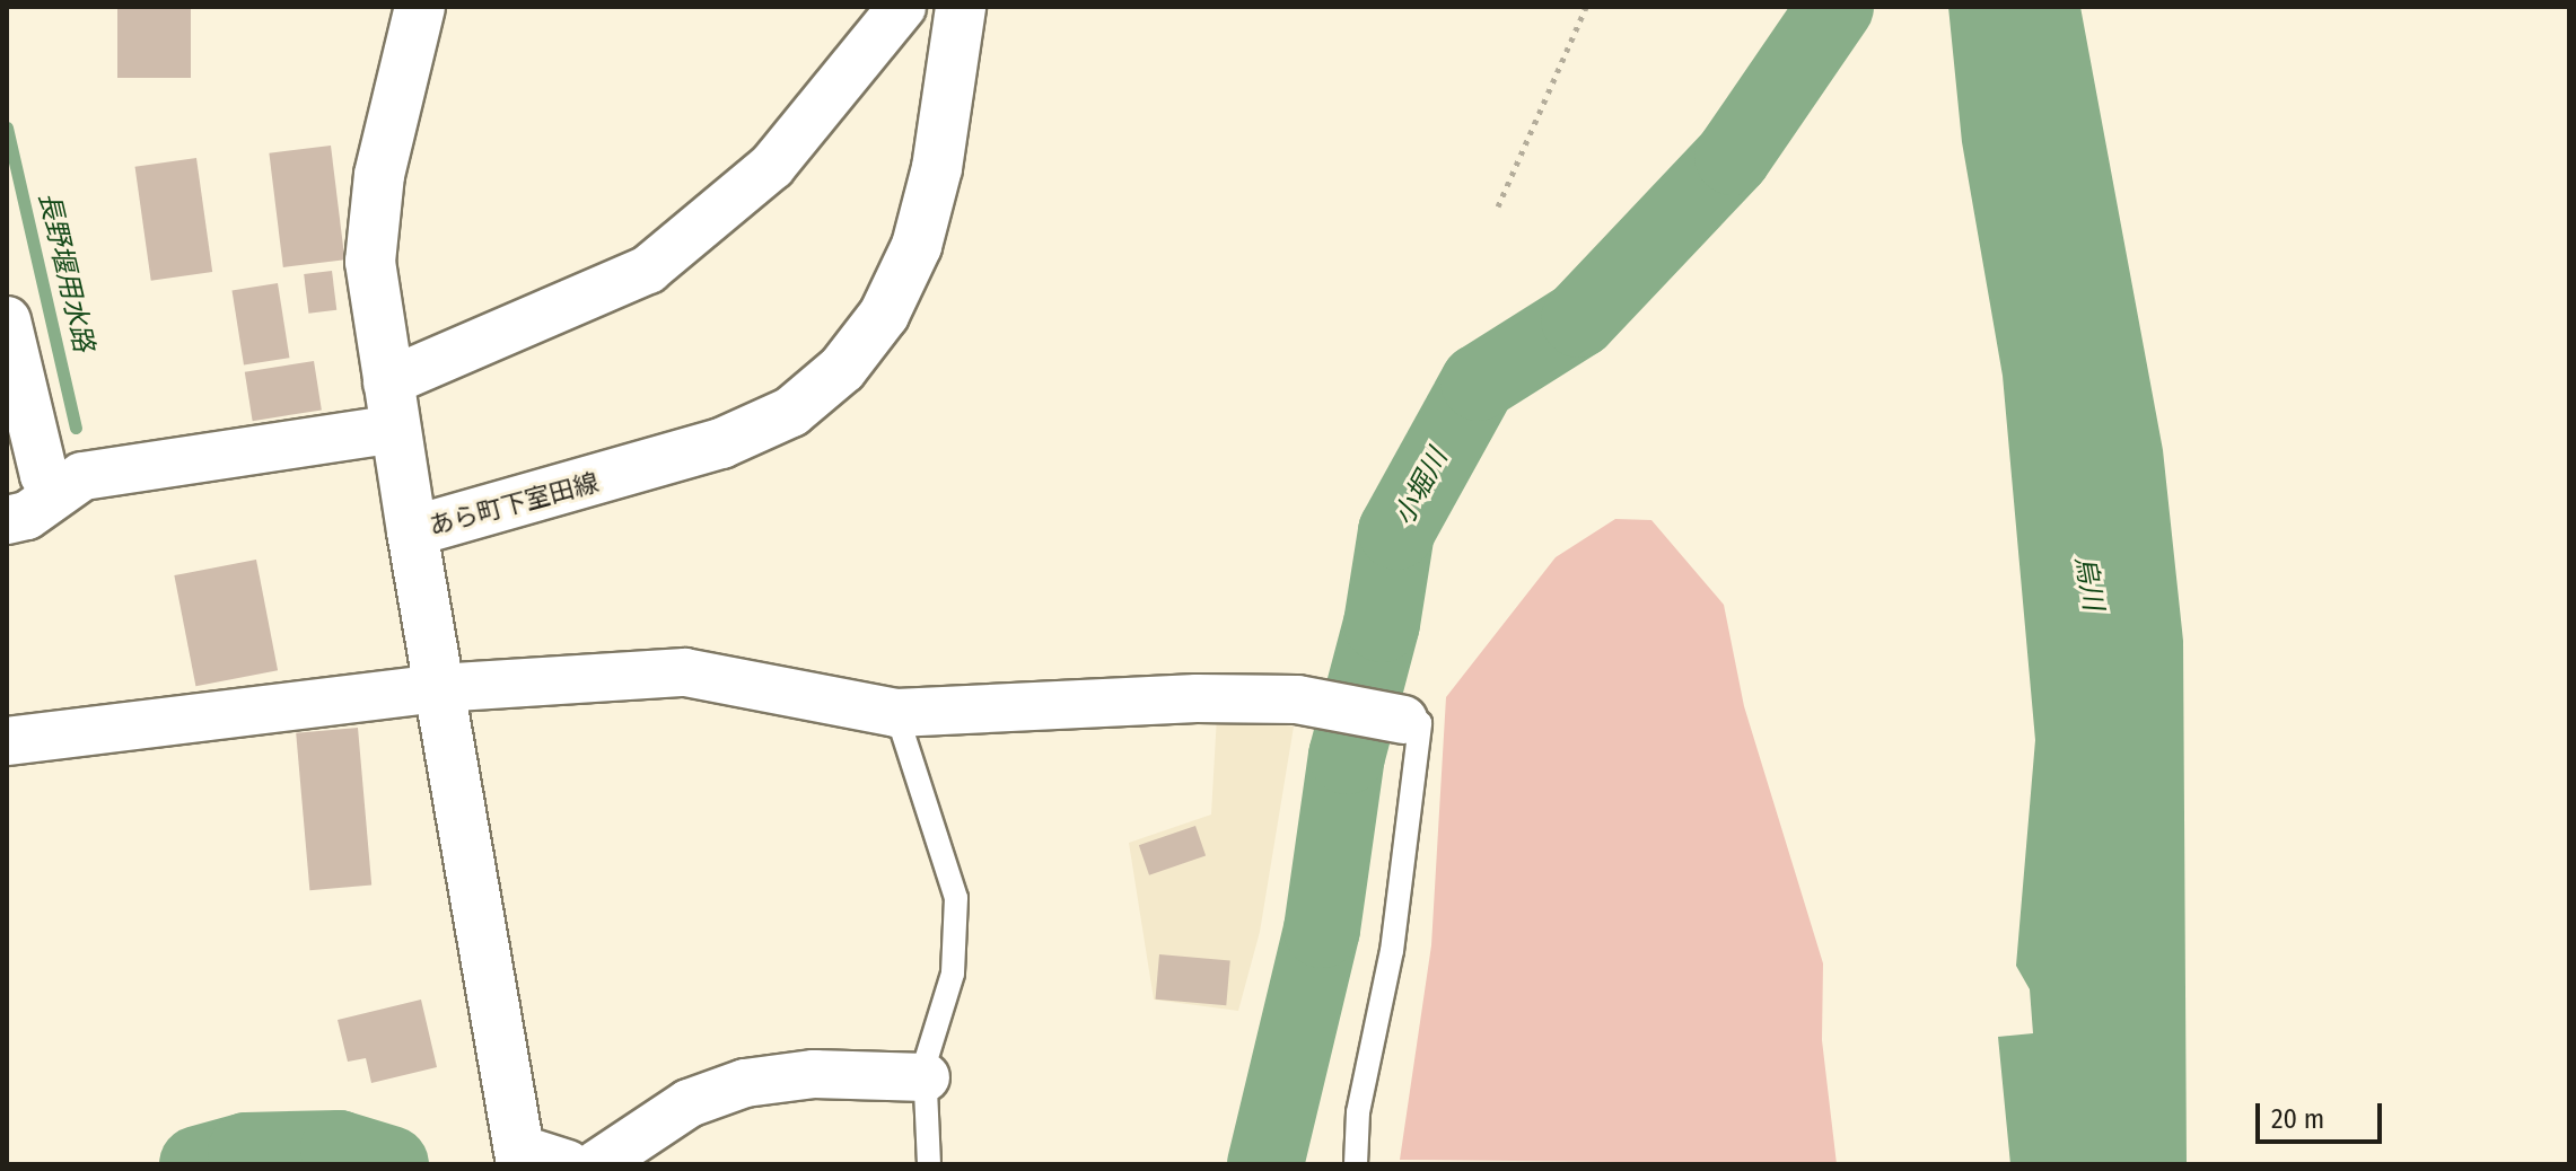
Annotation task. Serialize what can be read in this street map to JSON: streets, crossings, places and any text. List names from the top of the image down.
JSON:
{
  "streets": {
    "main road": ["あら町下室田線"]
  },
  "water": ["長野堰用水路", "小堀川", "烏川"],
  "scale_bar": "20 m"
}
